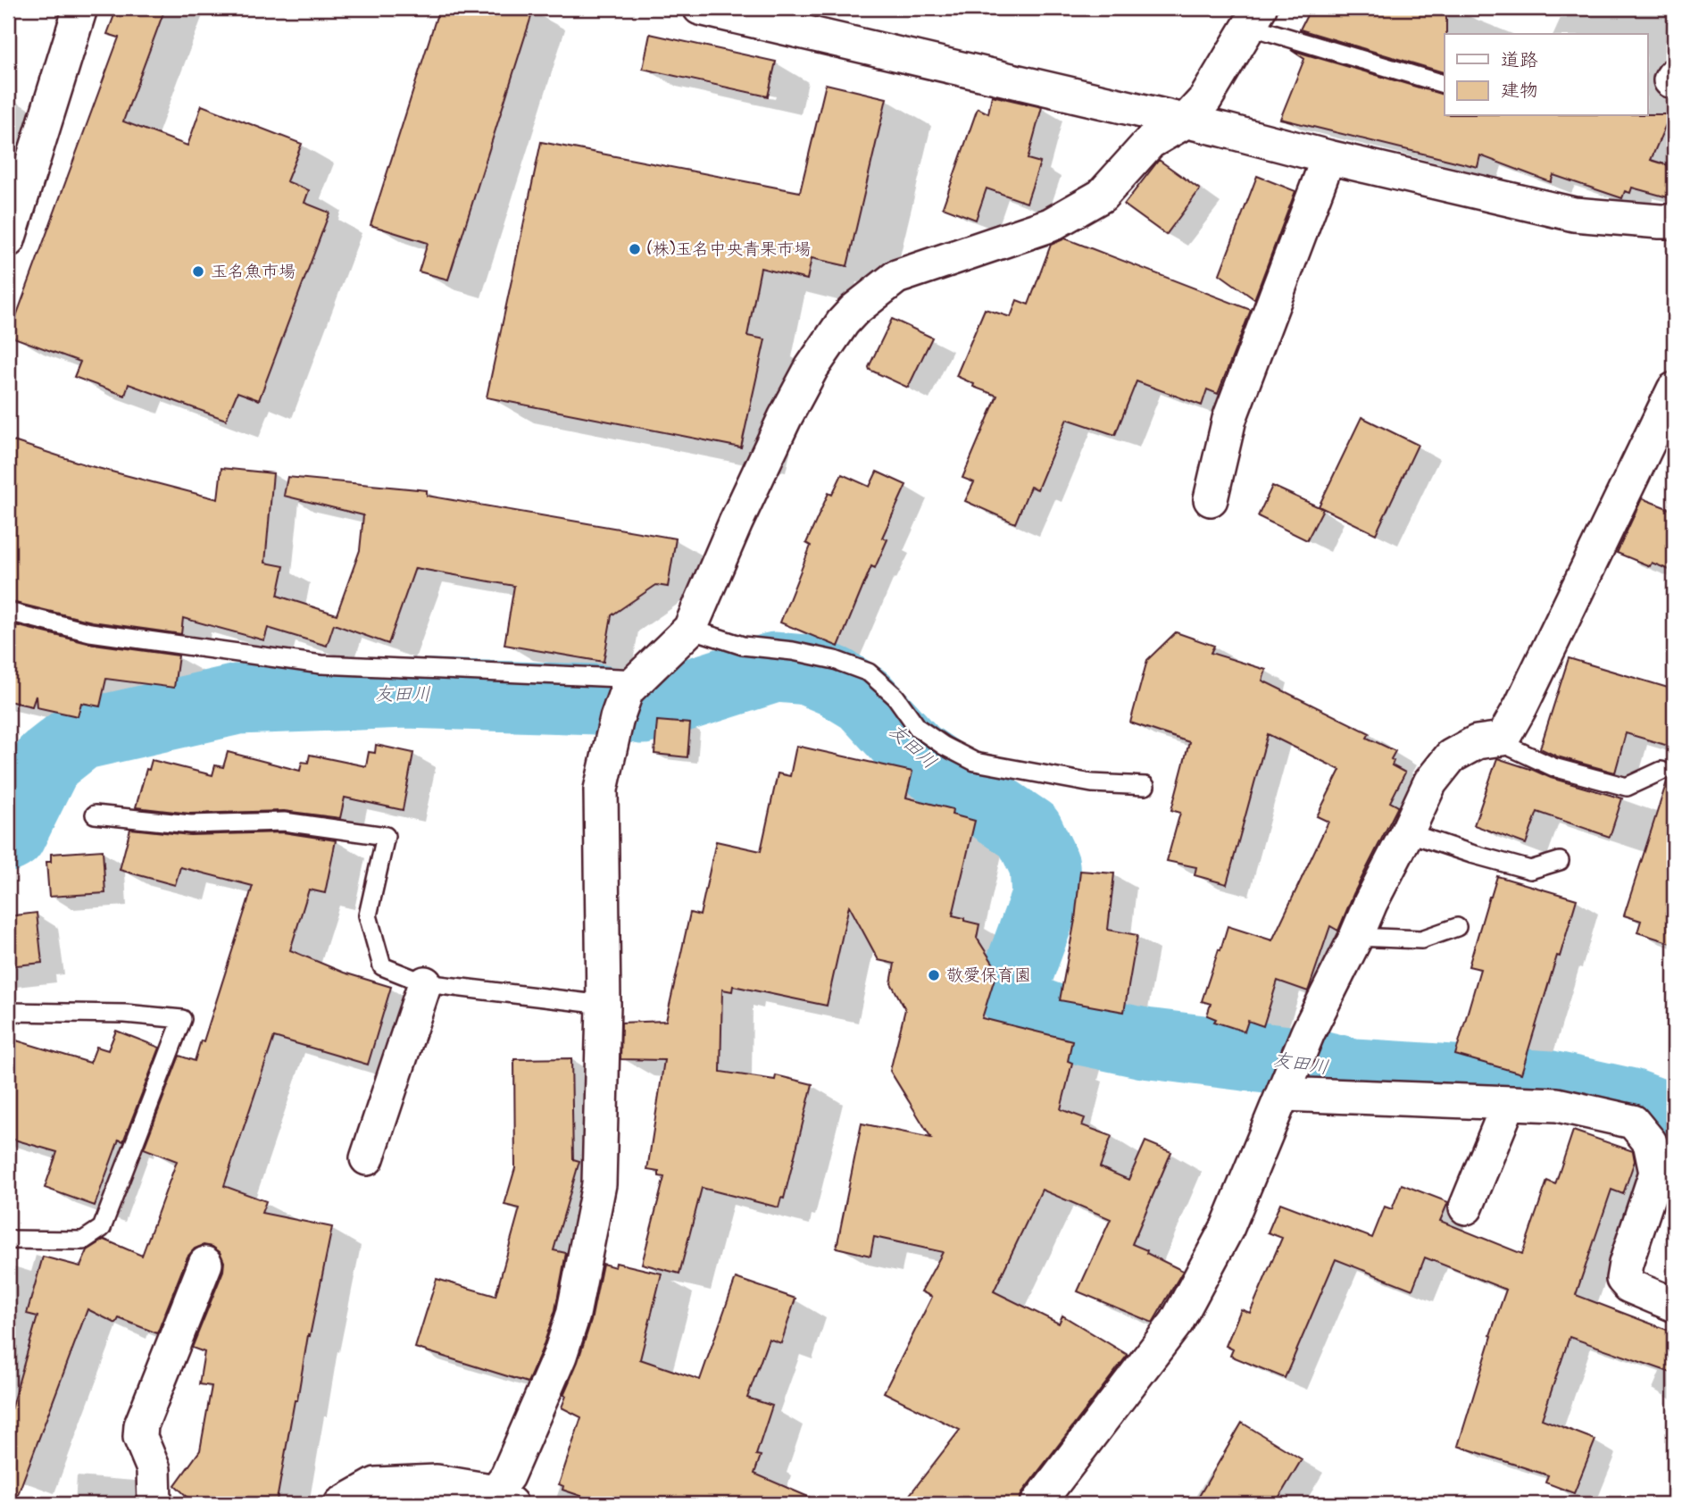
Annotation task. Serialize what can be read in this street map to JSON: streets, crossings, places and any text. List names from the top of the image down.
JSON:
{
  "water": ["友田川"],
  "places": ["(株)玉名中央青果市場", "玉名魚市場", "敬愛保育園"],
  "legend": ["道路", "建物"]
}
